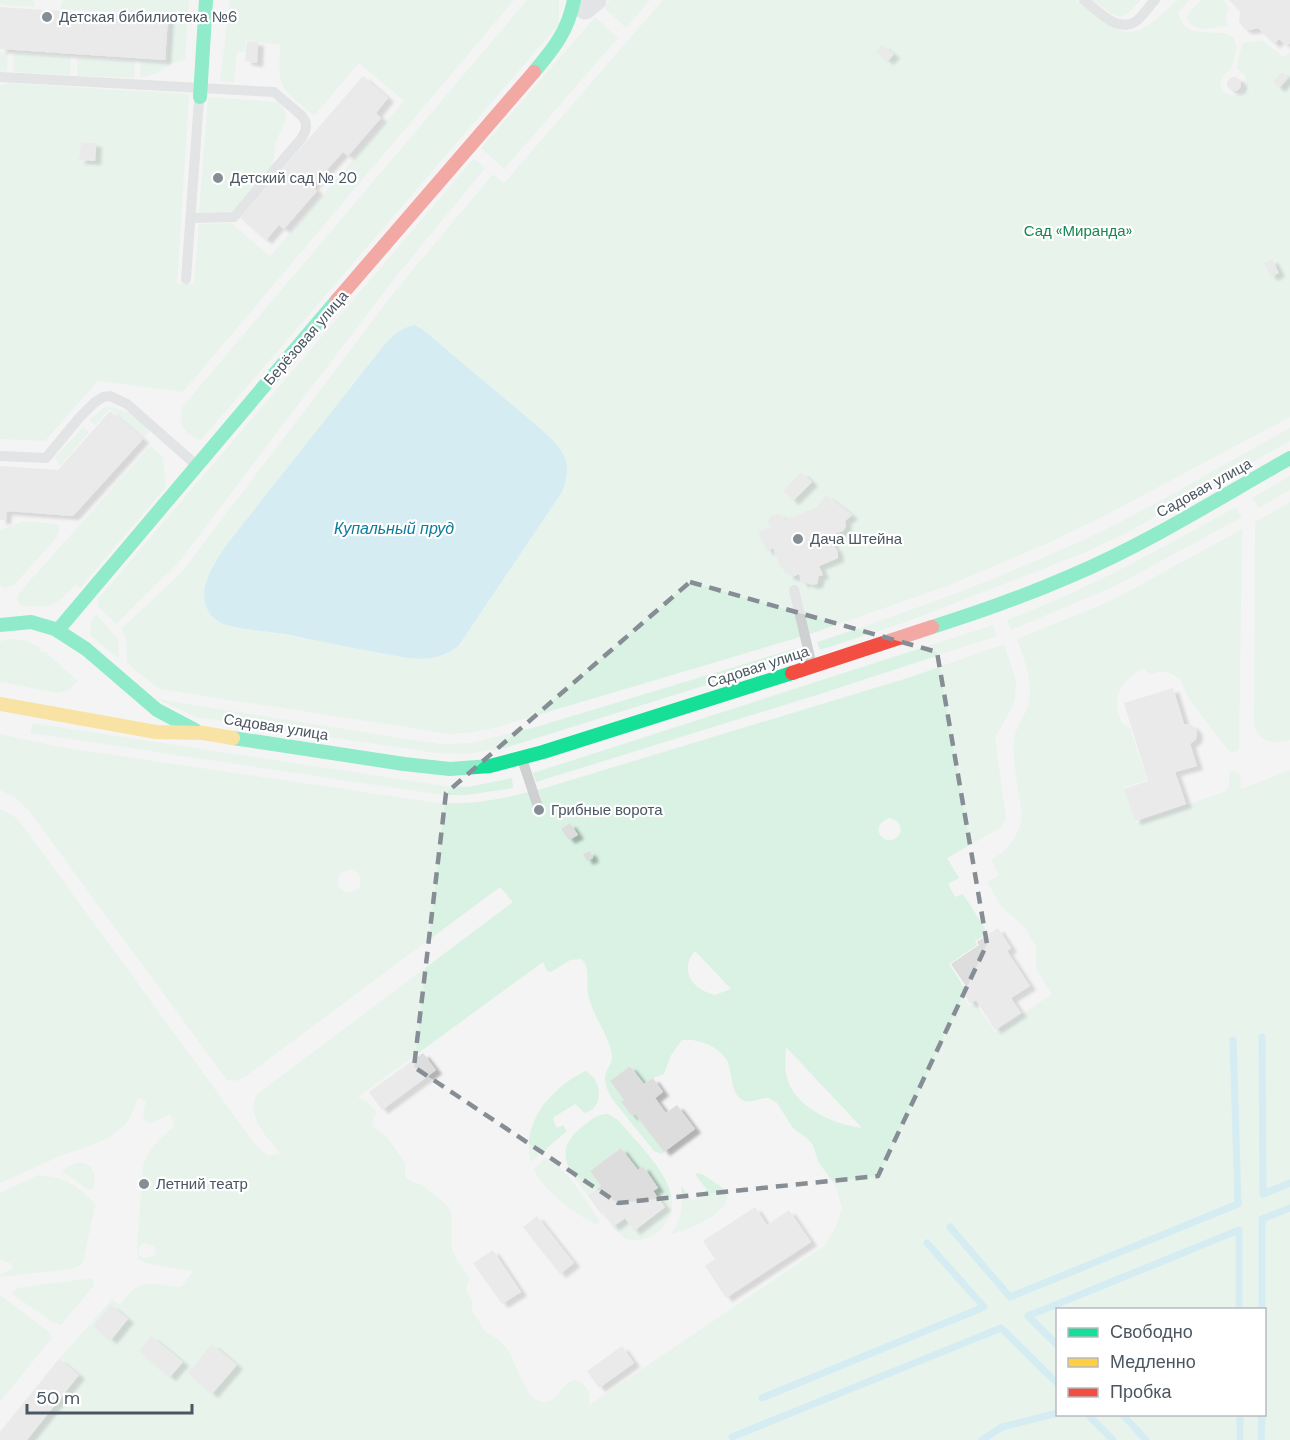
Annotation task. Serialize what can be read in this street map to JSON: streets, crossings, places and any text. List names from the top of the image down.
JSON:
{
  "streets": {
    "main road": ["Берёзовая улица", "Садовая улица"]
  },
  "crossings": [
    ["Берёзовая улица", "Садовая улица"]
  ],
  "water": ["Купальный пруд"],
  "parks": ["Сад «Миранда»"],
  "places": [
    "Детская бибилиотека №6",
    "Детский сад № 20",
    "Дача Штейна",
    "Грибные ворота",
    "Летний театр"
  ],
  "legend": ["Свободно", "Медленно", "Пробка"],
  "scale_bar": "50 m"
}
